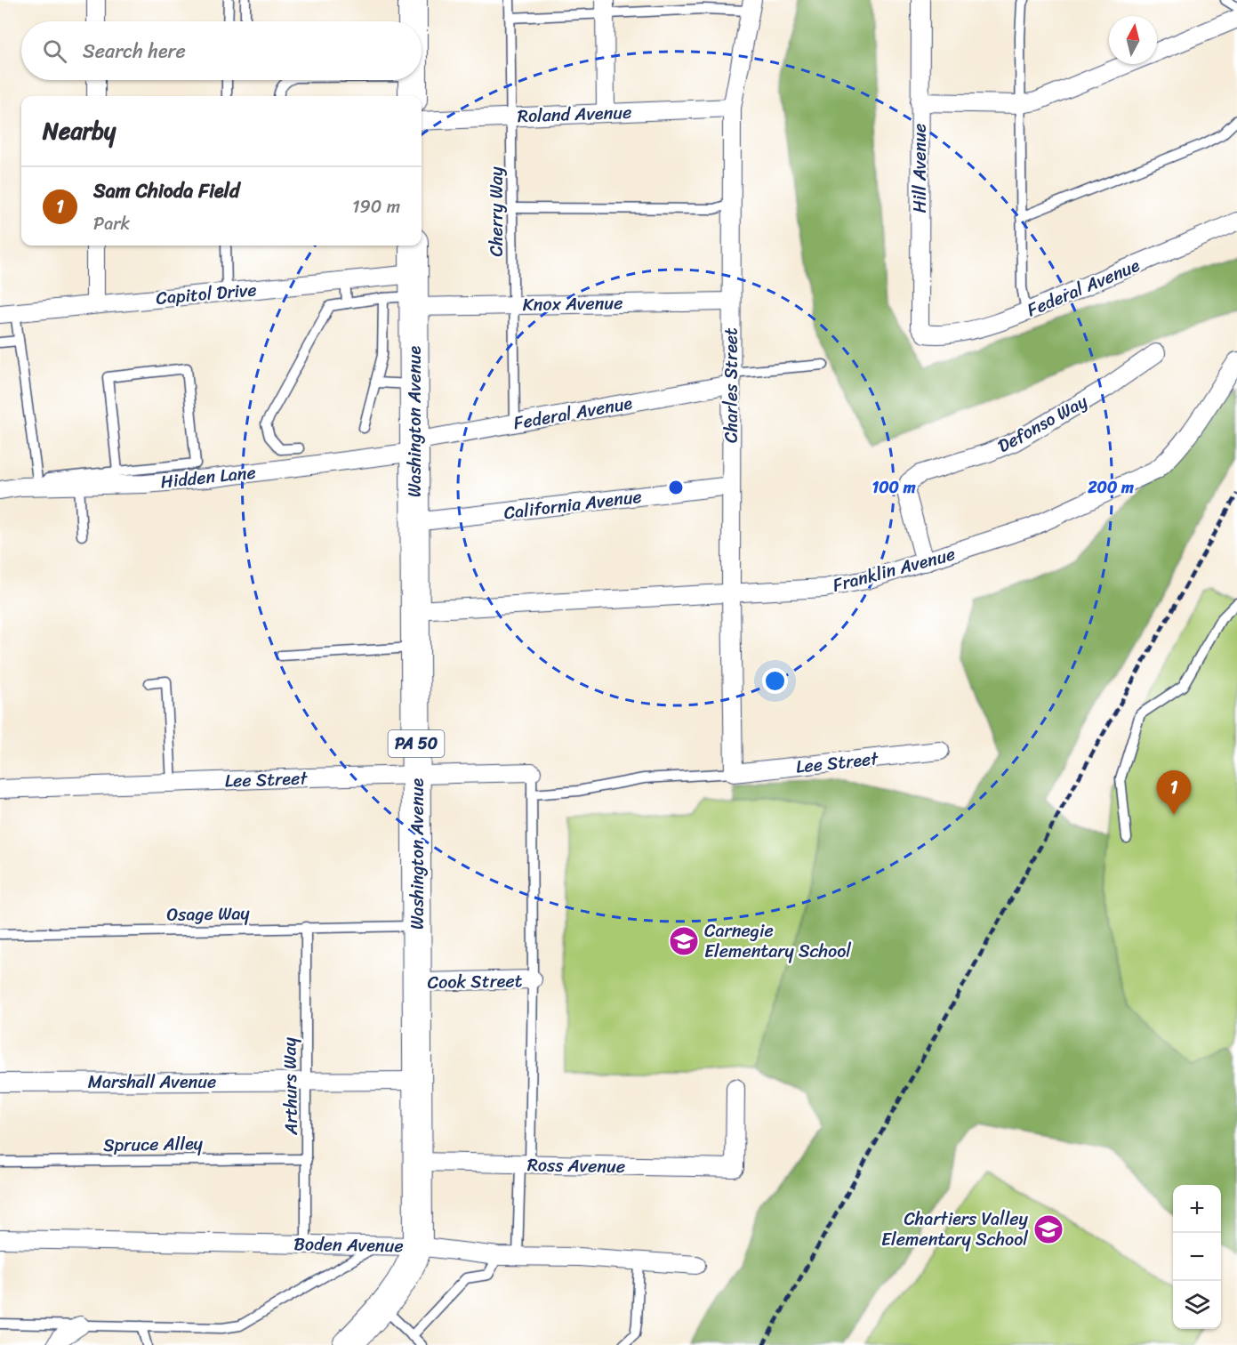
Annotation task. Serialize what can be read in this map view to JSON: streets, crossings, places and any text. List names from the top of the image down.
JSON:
{
  "streets": {
    "main road": ["Washington Avenue", "PA 50"],
    "street": [
      "Roland Avenue",
      "Hill Avenue",
      "Federal Avenue",
      "Capitol Drive",
      "Knox Avenue",
      "Charles Street",
      "Defonso Way",
      "Hidden Lane",
      "California Avenue",
      "Franklin Avenue",
      "Lee Street",
      "Cook Street",
      "Marshall Avenue",
      "Ross Avenue",
      "Boden Avenue"
    ],
    "lane": [
      "Cherry Way",
      "Osage Way",
      "Arthurs Way",
      "Spruce Alley"
    ]
  },
  "crossings": [
    ["Roland Avenue", "Cherry Way"],
    ["Roland Avenue", "Charles Street"],
    ["Hill Avenue", "Federal Avenue"],
    ["Cherry Way", "Federal Avenue"],
    ["Cherry Way", "Knox Avenue"],
    ["Federal Avenue", "Charles Street"],
    ["Federal Avenue", "Washington Avenue"],
    ["Federal Avenue", "Hidden Lane"],
    ["Capitol Drive", "Knox Avenue"],
    ["Capitol Drive", "Washington Avenue"],
    ["Knox Avenue", "Charles Street"],
    ["Knox Avenue", "Washington Avenue"],
    ["Charles Street", "California Avenue"],
    ["Charles Street", "Franklin Avenue"],
    ["Charles Street", "Lee Street"],
    ["Washington Avenue", "Hidden Lane"],
    ["Washington Avenue", "California Avenue"],
    ["Washington Avenue", "Franklin Avenue"],
    ["Washington Avenue", "Lee Street"],
    ["Washington Avenue", "Osage Way"],
    ["Washington Avenue", "Cook Street"],
    ["Washington Avenue", "Marshall Avenue"],
    ["Washington Avenue", "Ross Avenue"],
    ["Washington Avenue", "Boden Avenue"],
    ["Defonso Way", "Franklin Avenue"],
    ["Osage Way", "Arthurs Way"],
    ["Marshall Avenue", "Arthurs Way"],
    ["Arthurs Way", "Spruce Alley"],
    ["Arthurs Way", "Boden Avenue"]
  ],
  "places": {
    "school or university": ["Carnegie Elementary School", "Chartiers Valley Elementary School"]
  },
  "north": "top",
  "page": {
    "search": "Search here",
    "heading": "Nearby",
    "list": [
      {
        "mark": "1",
        "name": "Sam Chioda Field",
        "note": "Park",
        "value": "190 m"
      }
    ],
    "pins": "1",
    "map_buttons": ["+", "−"]
  },
  "rings": ["100 m", "200 m"]
}
